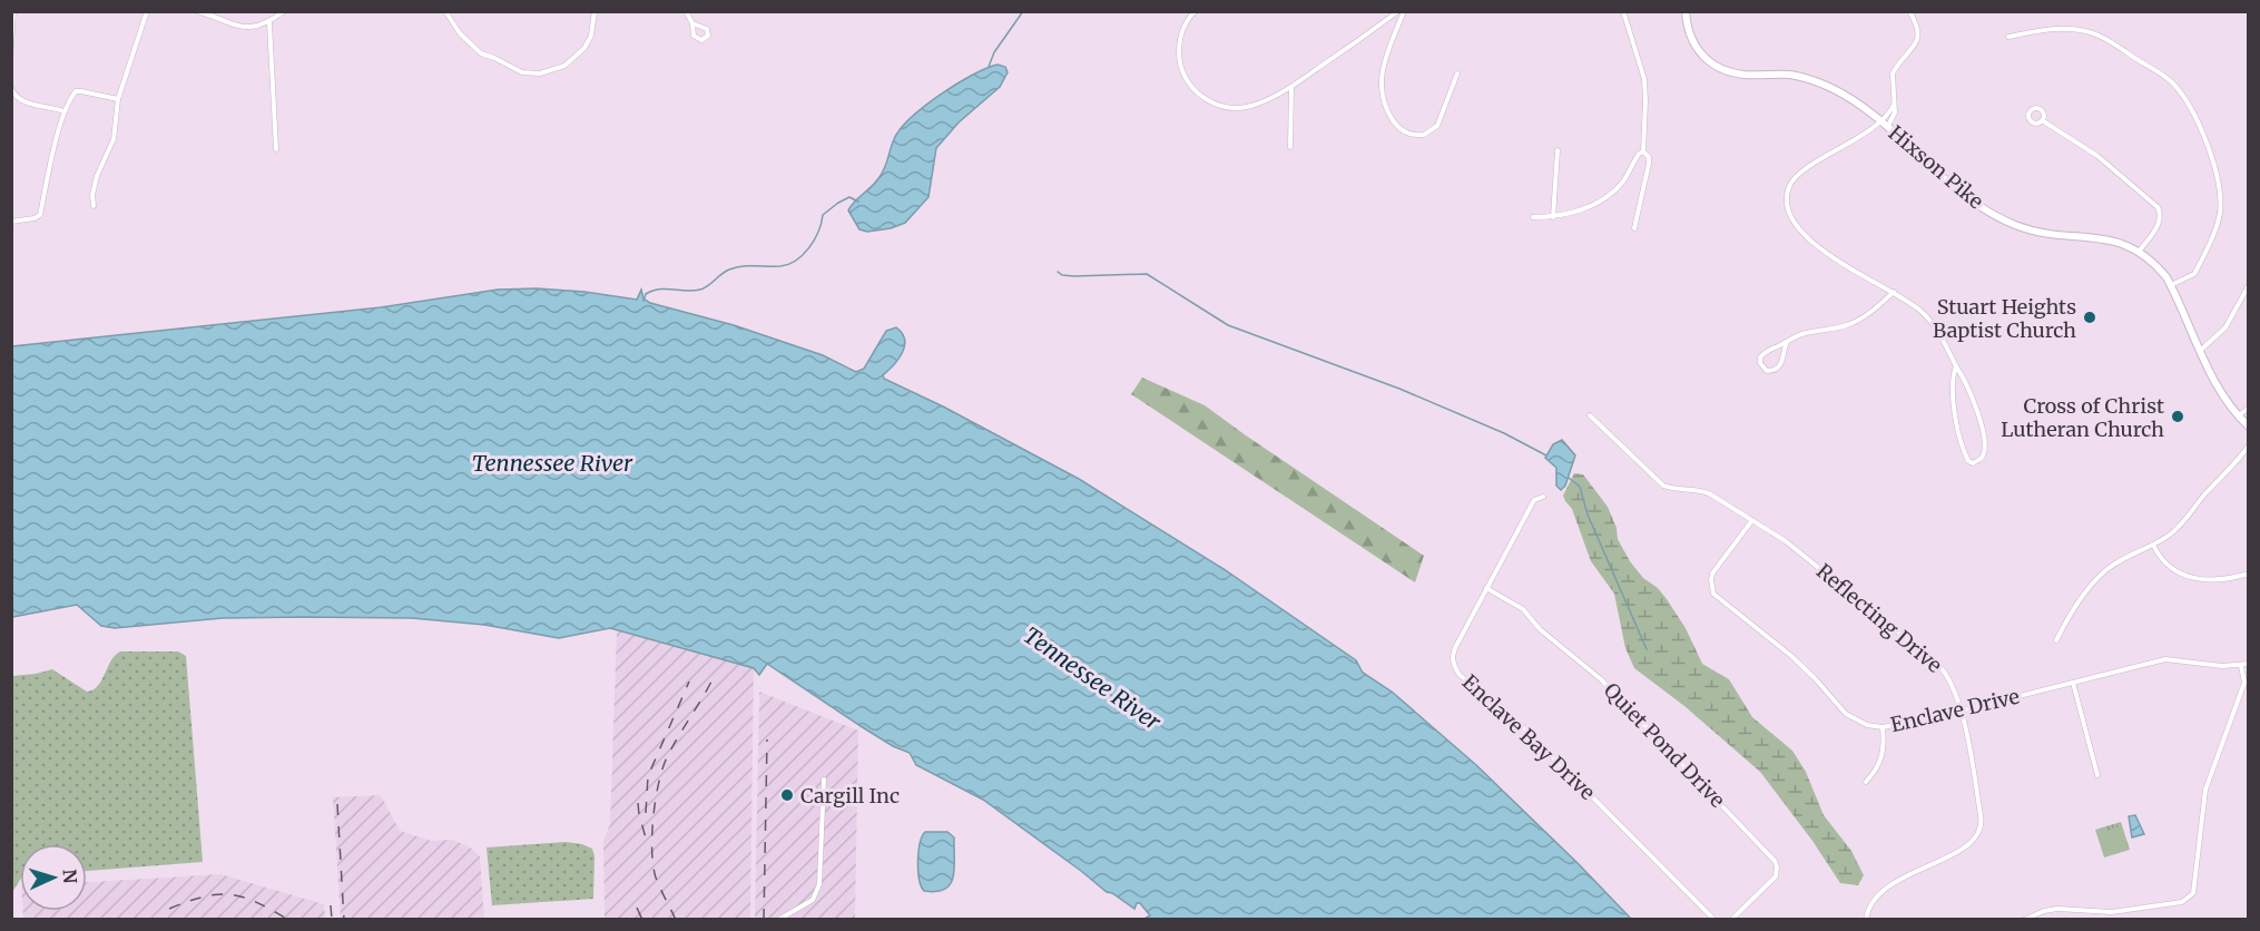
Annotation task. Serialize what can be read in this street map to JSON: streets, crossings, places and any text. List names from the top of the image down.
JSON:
{
  "streets": {
    "main road": ["Hixson Pike"],
    "street": [
      "Reflecting Drive",
      "Enclave Drive",
      "Enclave Bay Drive",
      "Quiet Pond Drive"
    ]
  },
  "crossings": [
    ["Reflecting Drive", "Enclave Drive"],
    ["Enclave Bay Drive", "Quiet Pond Drive"]
  ],
  "water": ["Tennessee River"],
  "places": ["Stuart Heights Baptist Church", "Cross of Christ Lutheran Church", "Cargill Inc"],
  "north": "right"
}
